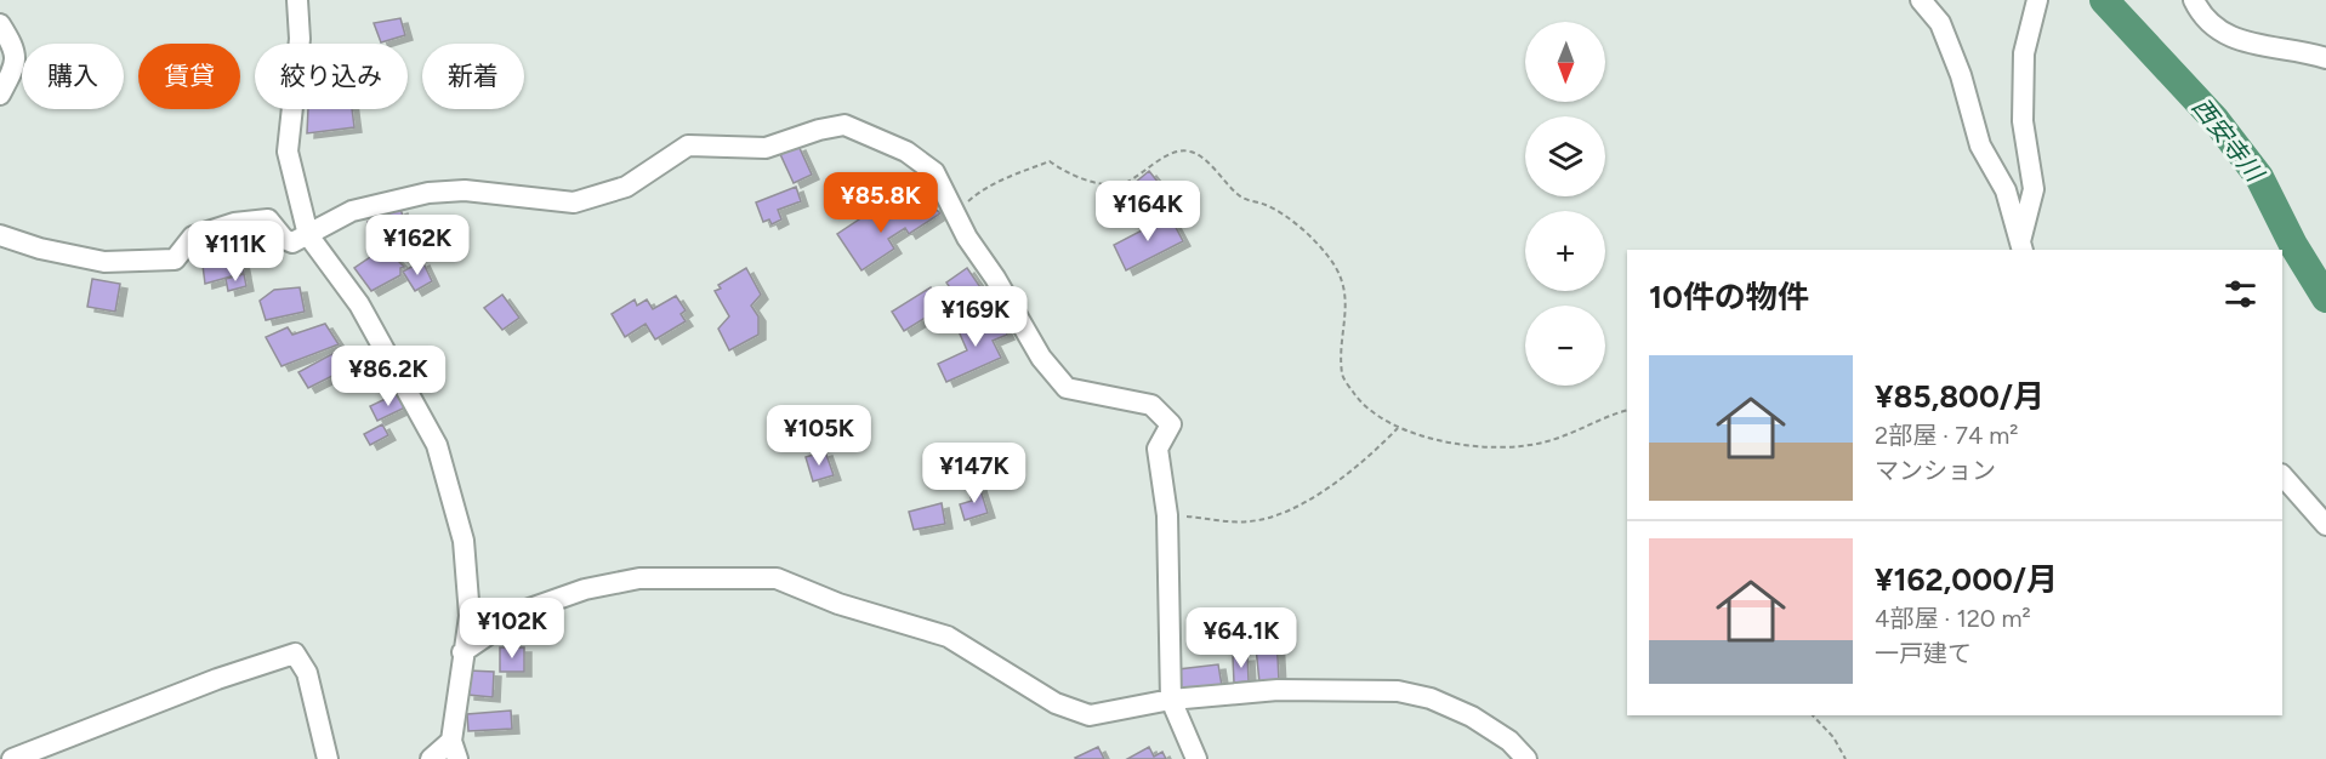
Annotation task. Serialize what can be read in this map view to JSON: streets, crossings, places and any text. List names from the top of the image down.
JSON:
{
  "water": ["西安寺川"],
  "north": "bottom",
  "page": {
    "map_buttons": ["+", "−"],
    "chip": [
      "購入",
      "賃貸",
      "絞り込み",
      "新着"
    ],
    "price": [
      "¥85.8K",
      "¥164K",
      "¥162K",
      "¥111K",
      "¥169K",
      "¥86.2K",
      "¥105K",
      "¥147K",
      "¥102K",
      "¥64.1K"
    ],
    "heading": "10件の物件",
    "list": [
      {
        "name": "¥85,800/月",
        "note": "2部屋 · 74 m² · マンション"
      },
      {
        "name": "¥162,000/月",
        "note": "4部屋 · 120 m² · 一戸建て"
      }
    ]
  }
}
